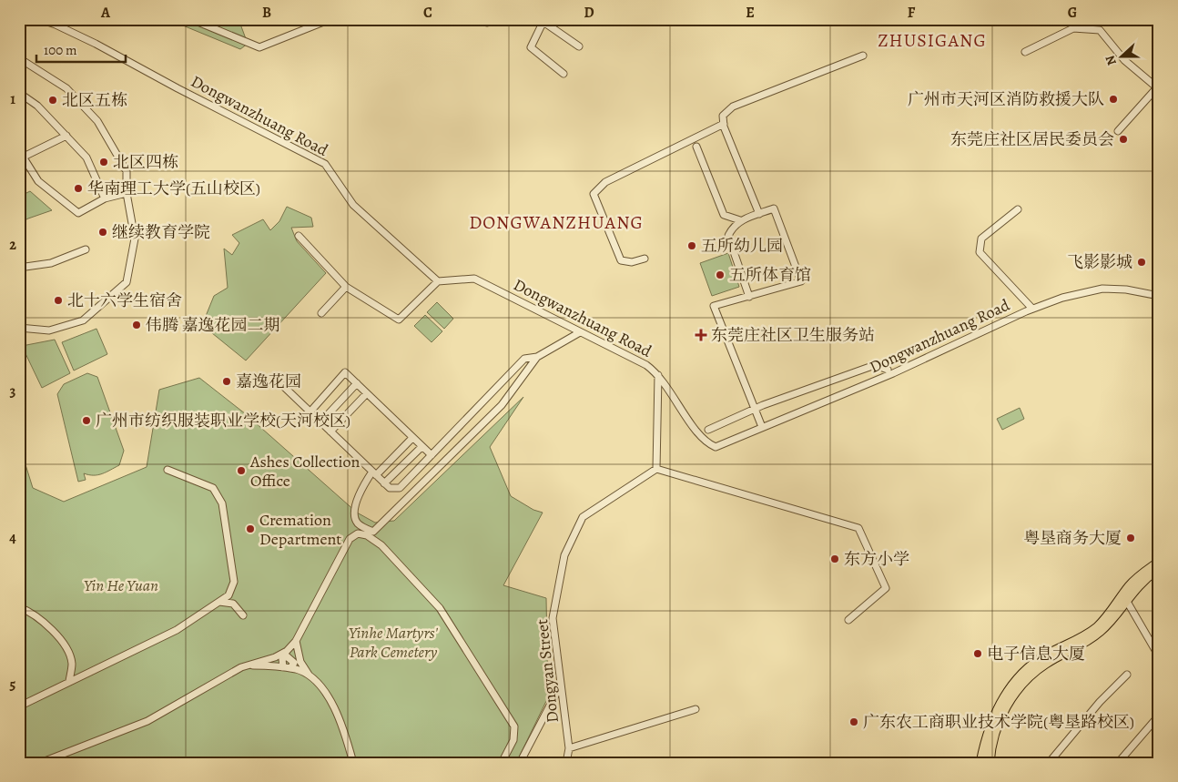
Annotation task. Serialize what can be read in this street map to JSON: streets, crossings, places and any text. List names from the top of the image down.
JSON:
{
  "streets": {
    "street": ["Dongwanzhuang Road", "Dongyan Street"]
  },
  "districts": ["ZHUSIGANG", "DONGWANZHUANG"],
  "parks": ["Yin He Yuan", "Yinhe Martyrs' Park Cemetery"],
  "places": {
    "other": [
      "广州市天河区消防救援大队",
      "北区五栋",
      "东莞庄社区居民委员会",
      "北区四栋",
      "华南理工大学(五山校区)",
      "继续教育学院",
      "五所幼儿园",
      "飞影影城",
      "五所体育馆",
      "北十六学生宿舍",
      "伟腾 嘉逸花园二期",
      "嘉逸花园",
      "广州市纺织服装职业学校(天河校区)",
      "Ashes Collection Office",
      "Cremation Department",
      "粤垦商务大厦",
      "东方小学",
      "电子信息大厦",
      "广东农工商职业技术学院(粤垦路校区)"
    ],
    "health": ["东莞庄社区卫生服务站"]
  },
  "scale_bar": "100 m",
  "north": "left",
  "grid": {
    "columns": [
      "A",
      "B",
      "C",
      "D",
      "E",
      "F",
      "G"
    ],
    "rows": [
      "1",
      "2",
      "3",
      "4",
      "5"
    ]
  }
}
